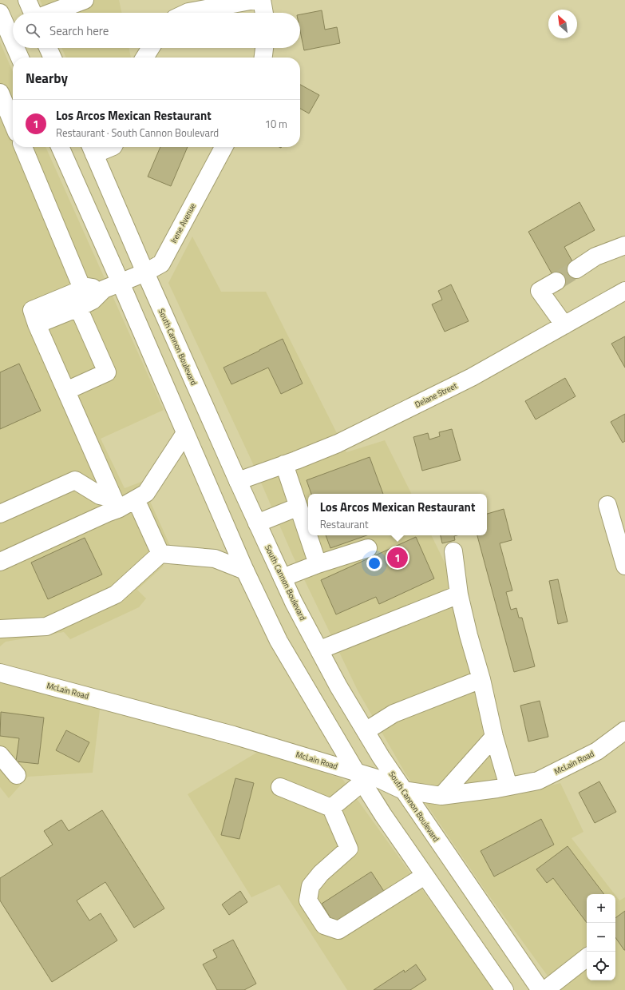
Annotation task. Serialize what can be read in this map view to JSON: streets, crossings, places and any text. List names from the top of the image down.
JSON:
{
  "streets": {
    "main road": [
      "Irene Avenue",
      "South Cannon Boulevard",
      "Delane Street",
      "McLain Road"
    ]
  },
  "crossings": [
    ["Irene Avenue", "South Cannon Boulevard"],
    ["South Cannon Boulevard", "Delane Street"],
    ["South Cannon Boulevard", "McLain Road"]
  ],
  "north": "top left",
  "page": {
    "search": "Search here",
    "heading": "Nearby",
    "list": [
      {
        "mark": "1",
        "name": "Los Arcos Mexican Restaurant",
        "note": "Restaurant · South Cannon Boulevard",
        "value": "10 m"
      }
    ],
    "popup": ["Los Arcos Mexican Restaurant", "Restaurant"],
    "pins": "1",
    "map_buttons": ["+", "−"]
  }
}
